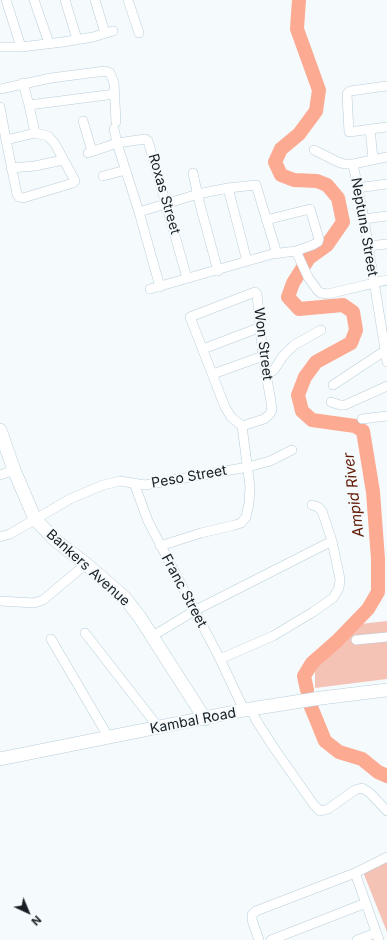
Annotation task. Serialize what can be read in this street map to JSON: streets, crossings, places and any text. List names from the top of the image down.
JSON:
{
  "streets": {
    "main road": ["Bankers Avenue", "Kambal Road"],
    "street": [
      "Roxas Street",
      "Neptune Street",
      "Won Street",
      "Peso Street",
      "Franc Street"
    ]
  },
  "crossings": [
    ["Peso Street", "Bankers Avenue"],
    ["Peso Street", "Franc Street"],
    ["Bankers Avenue", "Kambal Road"],
    ["Franc Street", "Kambal Road"]
  ],
  "water": ["Ampid River"],
  "north": "bottom right"
}
